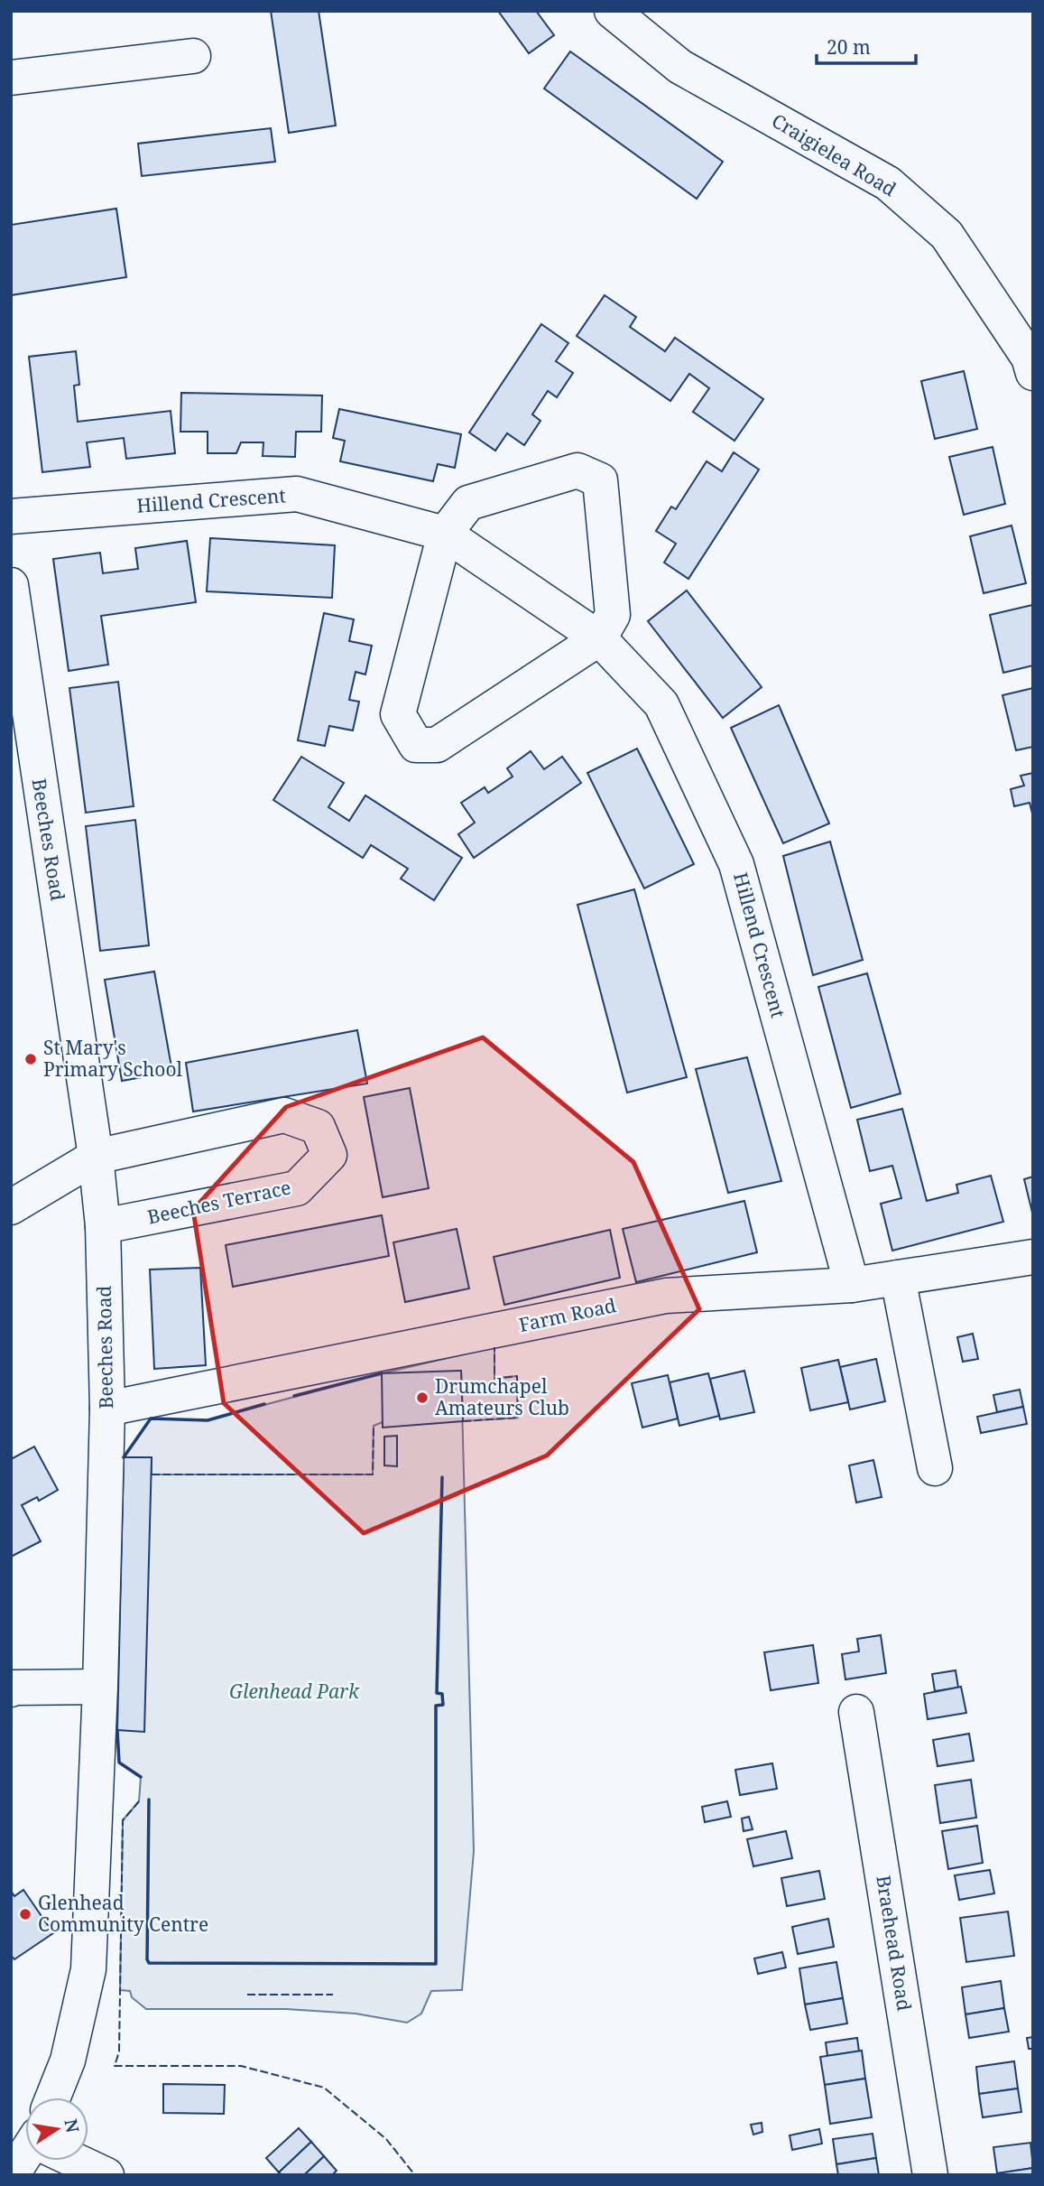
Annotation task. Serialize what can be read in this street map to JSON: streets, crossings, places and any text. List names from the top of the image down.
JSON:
{
  "streets": {
    "street": [
      "Craigielea Road",
      "Hillend Crescent",
      "Beeches Road",
      "Beeches Terrace",
      "Farm Road",
      "Braehead Road"
    ]
  },
  "crossings": [
    ["Hillend Crescent", "Farm Road"],
    ["Beeches Road", "Beeches Terrace"],
    ["Beeches Road", "Farm Road"]
  ],
  "parks": ["Glenhead Park"],
  "places": ["St Mary's Primary School", "Drumchapel Amateurs Club", "Glenhead Community Centre"],
  "scale_bar": "20 m",
  "north": "right"
}
